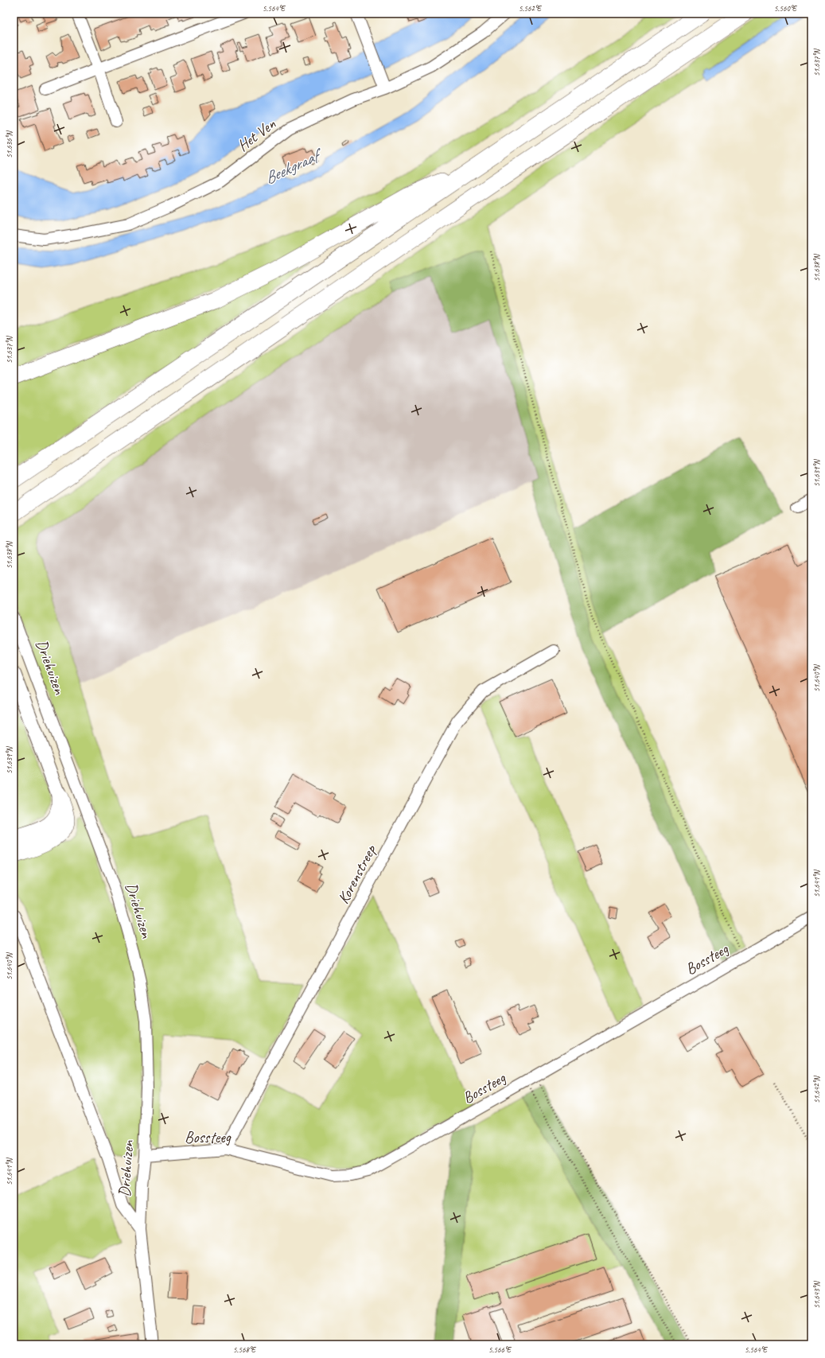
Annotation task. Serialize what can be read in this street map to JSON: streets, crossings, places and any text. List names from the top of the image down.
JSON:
{
  "streets": {
    "street": [
      "Het Ven",
      "Driehuizen",
      "Korenstreep",
      "Bossteeg"
    ]
  },
  "crossings": [
    ["Driehuizen", "Bossteeg"],
    ["Korenstreep", "Bossteeg"]
  ],
  "water": ["Beekgraaf"],
  "coordinates": [
    "5.564°E",
    "5.562°E",
    "5.560°E",
    "51.637°N",
    "51.636°N",
    "51.638°N",
    "51.639°N",
    "51.640°N",
    "51.641°N",
    "51.642°N",
    "51.643°N",
    "5.568°E",
    "5.566°E"
  ]
}
